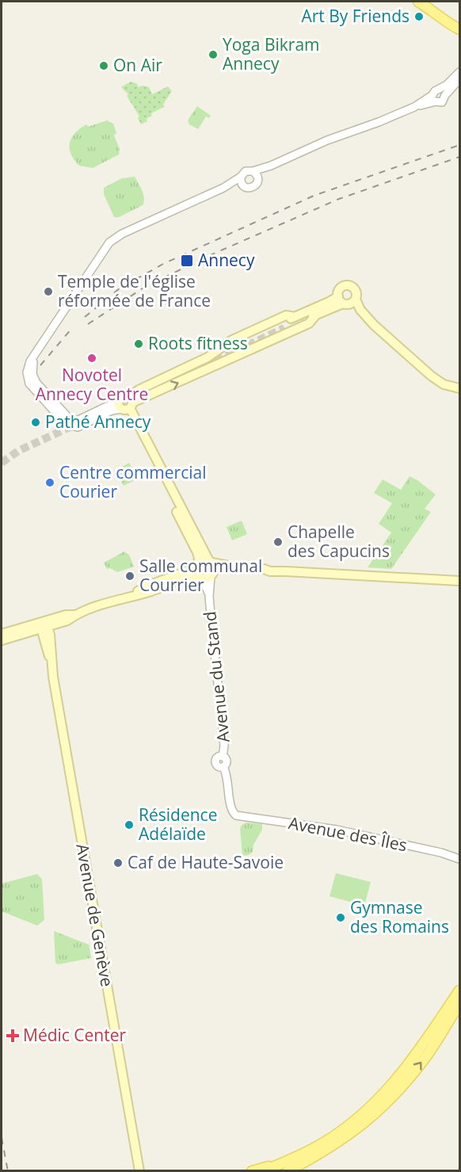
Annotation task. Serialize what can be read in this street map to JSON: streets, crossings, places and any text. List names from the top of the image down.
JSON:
{
  "streets": {
    "main road": ["Avenue de Genève"],
    "street": ["Avenue du Stand", "Avenue des Îles"]
  },
  "crossings": [
    ["Avenue du Stand", "Avenue des Îles"]
  ],
  "places": {
    "other": [
      "Art By Friends",
      "Yoga Bikram Annecy",
      "On Air",
      "Temple de l'église réformée de France",
      "Roots fitness",
      "Novotel Annecy Centre",
      "Pathé Annecy",
      "Centre commercial Courier",
      "Chapelle des Capucins",
      "Salle communal Courrier",
      "Résidence Adélaïde",
      "Caf de Haute-Savoie",
      "Gymnase des Romains"
    ],
    "transit": ["Annecy"],
    "health": ["Médic Center"]
  }
}
